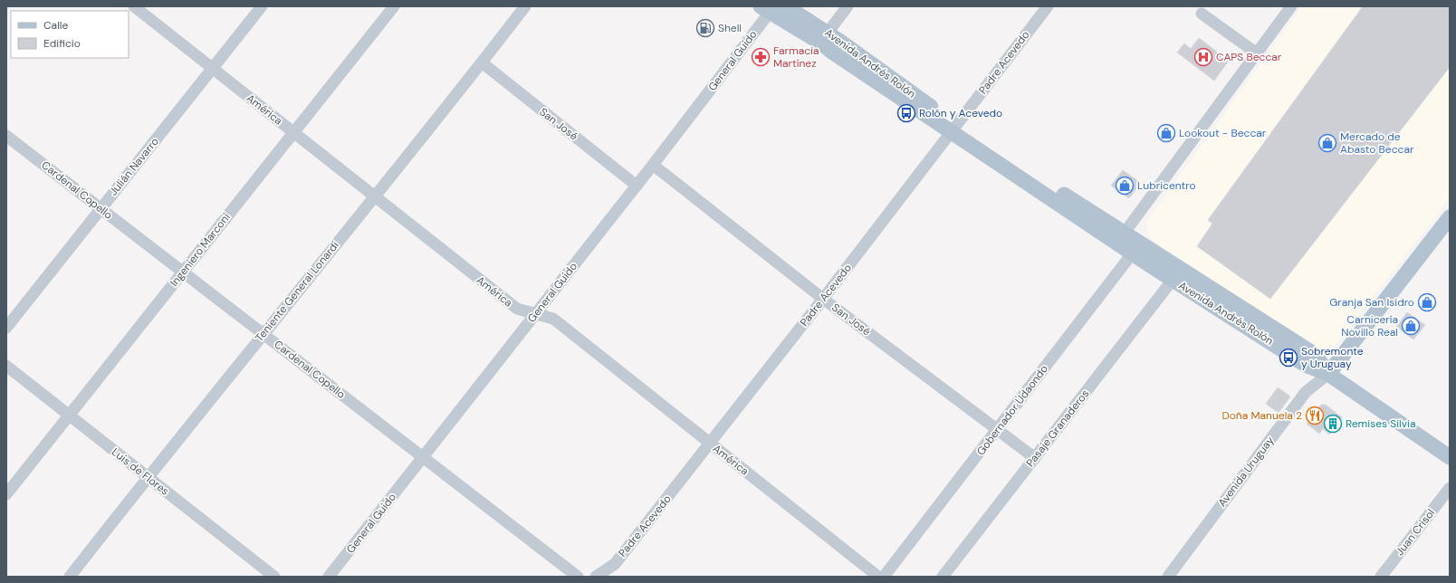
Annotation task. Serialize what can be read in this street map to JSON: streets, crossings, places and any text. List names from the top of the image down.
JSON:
{
  "streets": {
    "main road": ["Avenida Andrés Rolón", "Avenida Uruguay"],
    "street": [
      "General Guido",
      "Padre Acevedo",
      "América",
      "San José",
      "Julián Navarro",
      "Cardenal Copello",
      "Ingeniero Marconi",
      "Teniente General Lonardi",
      "Gobernador Udaondo",
      "Pasaje Granaderos",
      "Luis de Flores",
      "Juan Crisol"
    ]
  },
  "crossings": [
    ["General Guido", "Avenida Andrés Rolón"],
    ["General Guido", "América"],
    ["General Guido", "San José"],
    ["General Guido", "Cardenal Copello"],
    ["Padre Acevedo", "Avenida Andrés Rolón"],
    ["Padre Acevedo", "América"],
    ["Padre Acevedo", "San José"],
    ["Avenida Andrés Rolón", "Gobernador Udaondo"],
    ["Avenida Andrés Rolón", "Pasaje Granaderos"],
    ["Avenida Andrés Rolón", "Avenida Uruguay"],
    ["América", "Julián Navarro"],
    ["América", "Ingeniero Marconi"],
    ["América", "Teniente General Lonardi"],
    ["San José", "Teniente General Lonardi"],
    ["San José", "Gobernador Udaondo"],
    ["San José", "Pasaje Granaderos"],
    ["Julián Navarro", "Cardenal Copello"],
    ["Cardenal Copello", "Ingeniero Marconi"],
    ["Cardenal Copello", "Teniente General Lonardi"],
    ["Ingeniero Marconi", "Luis de Flores"],
    ["Teniente General Lonardi", "Luis de Flores"]
  ],
  "places": {
    "fuel station": ["Shell"],
    "pharmacy": ["Farmacia Martínez"],
    "hospital": ["CAPS Beccar"],
    "bus stop": ["Rolón y Acevedo", "Sobremonte y Uruguay"],
    "shop": [
      "Lookout - Beccar",
      "Mercado de Abasto Beccar",
      "Lubricentro",
      "Granja San Isidro",
      "Carnicería Novillo Real"
    ],
    "restaurant": ["Doña Manuela 2"],
    "building": ["Remises Silvia"]
  },
  "legend": ["Calle", "Edificio"]
}
